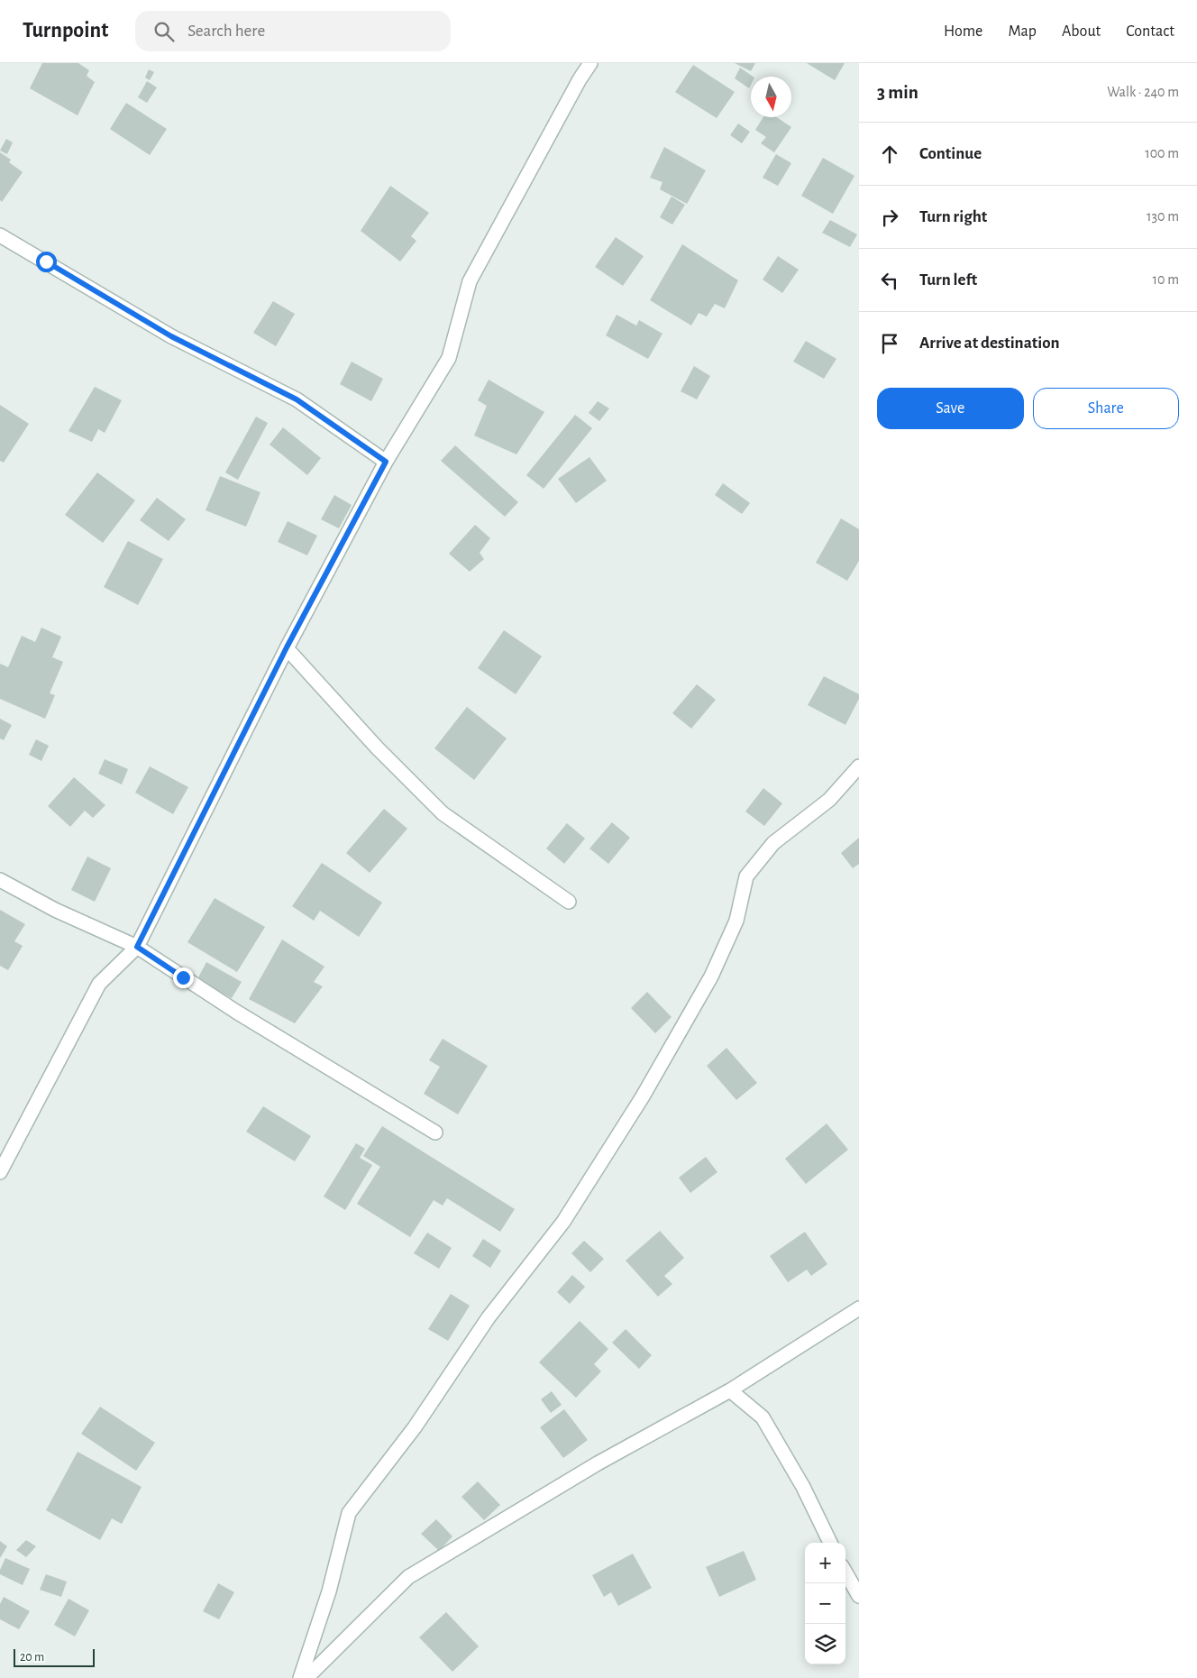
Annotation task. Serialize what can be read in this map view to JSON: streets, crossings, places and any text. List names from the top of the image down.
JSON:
{
  "scale_bar": "20 m",
  "north": "bottom",
  "page": {
    "header": "Turnpoint",
    "search": "Search here",
    "nav": [
      "Home",
      "Map",
      "About",
      "Contact"
    ],
    "heading": ["3 min", "Walk · 240 m"],
    "list": [
      ["Continue", "100 m"],
      ["Turn right", "130 m"],
      ["Turn left", "10 m"],
      "Arrive at destination"
    ],
    "buttons": ["Save", "Share"],
    "map_buttons": ["+", "−"],
    "scale": "20 m"
  }
}
